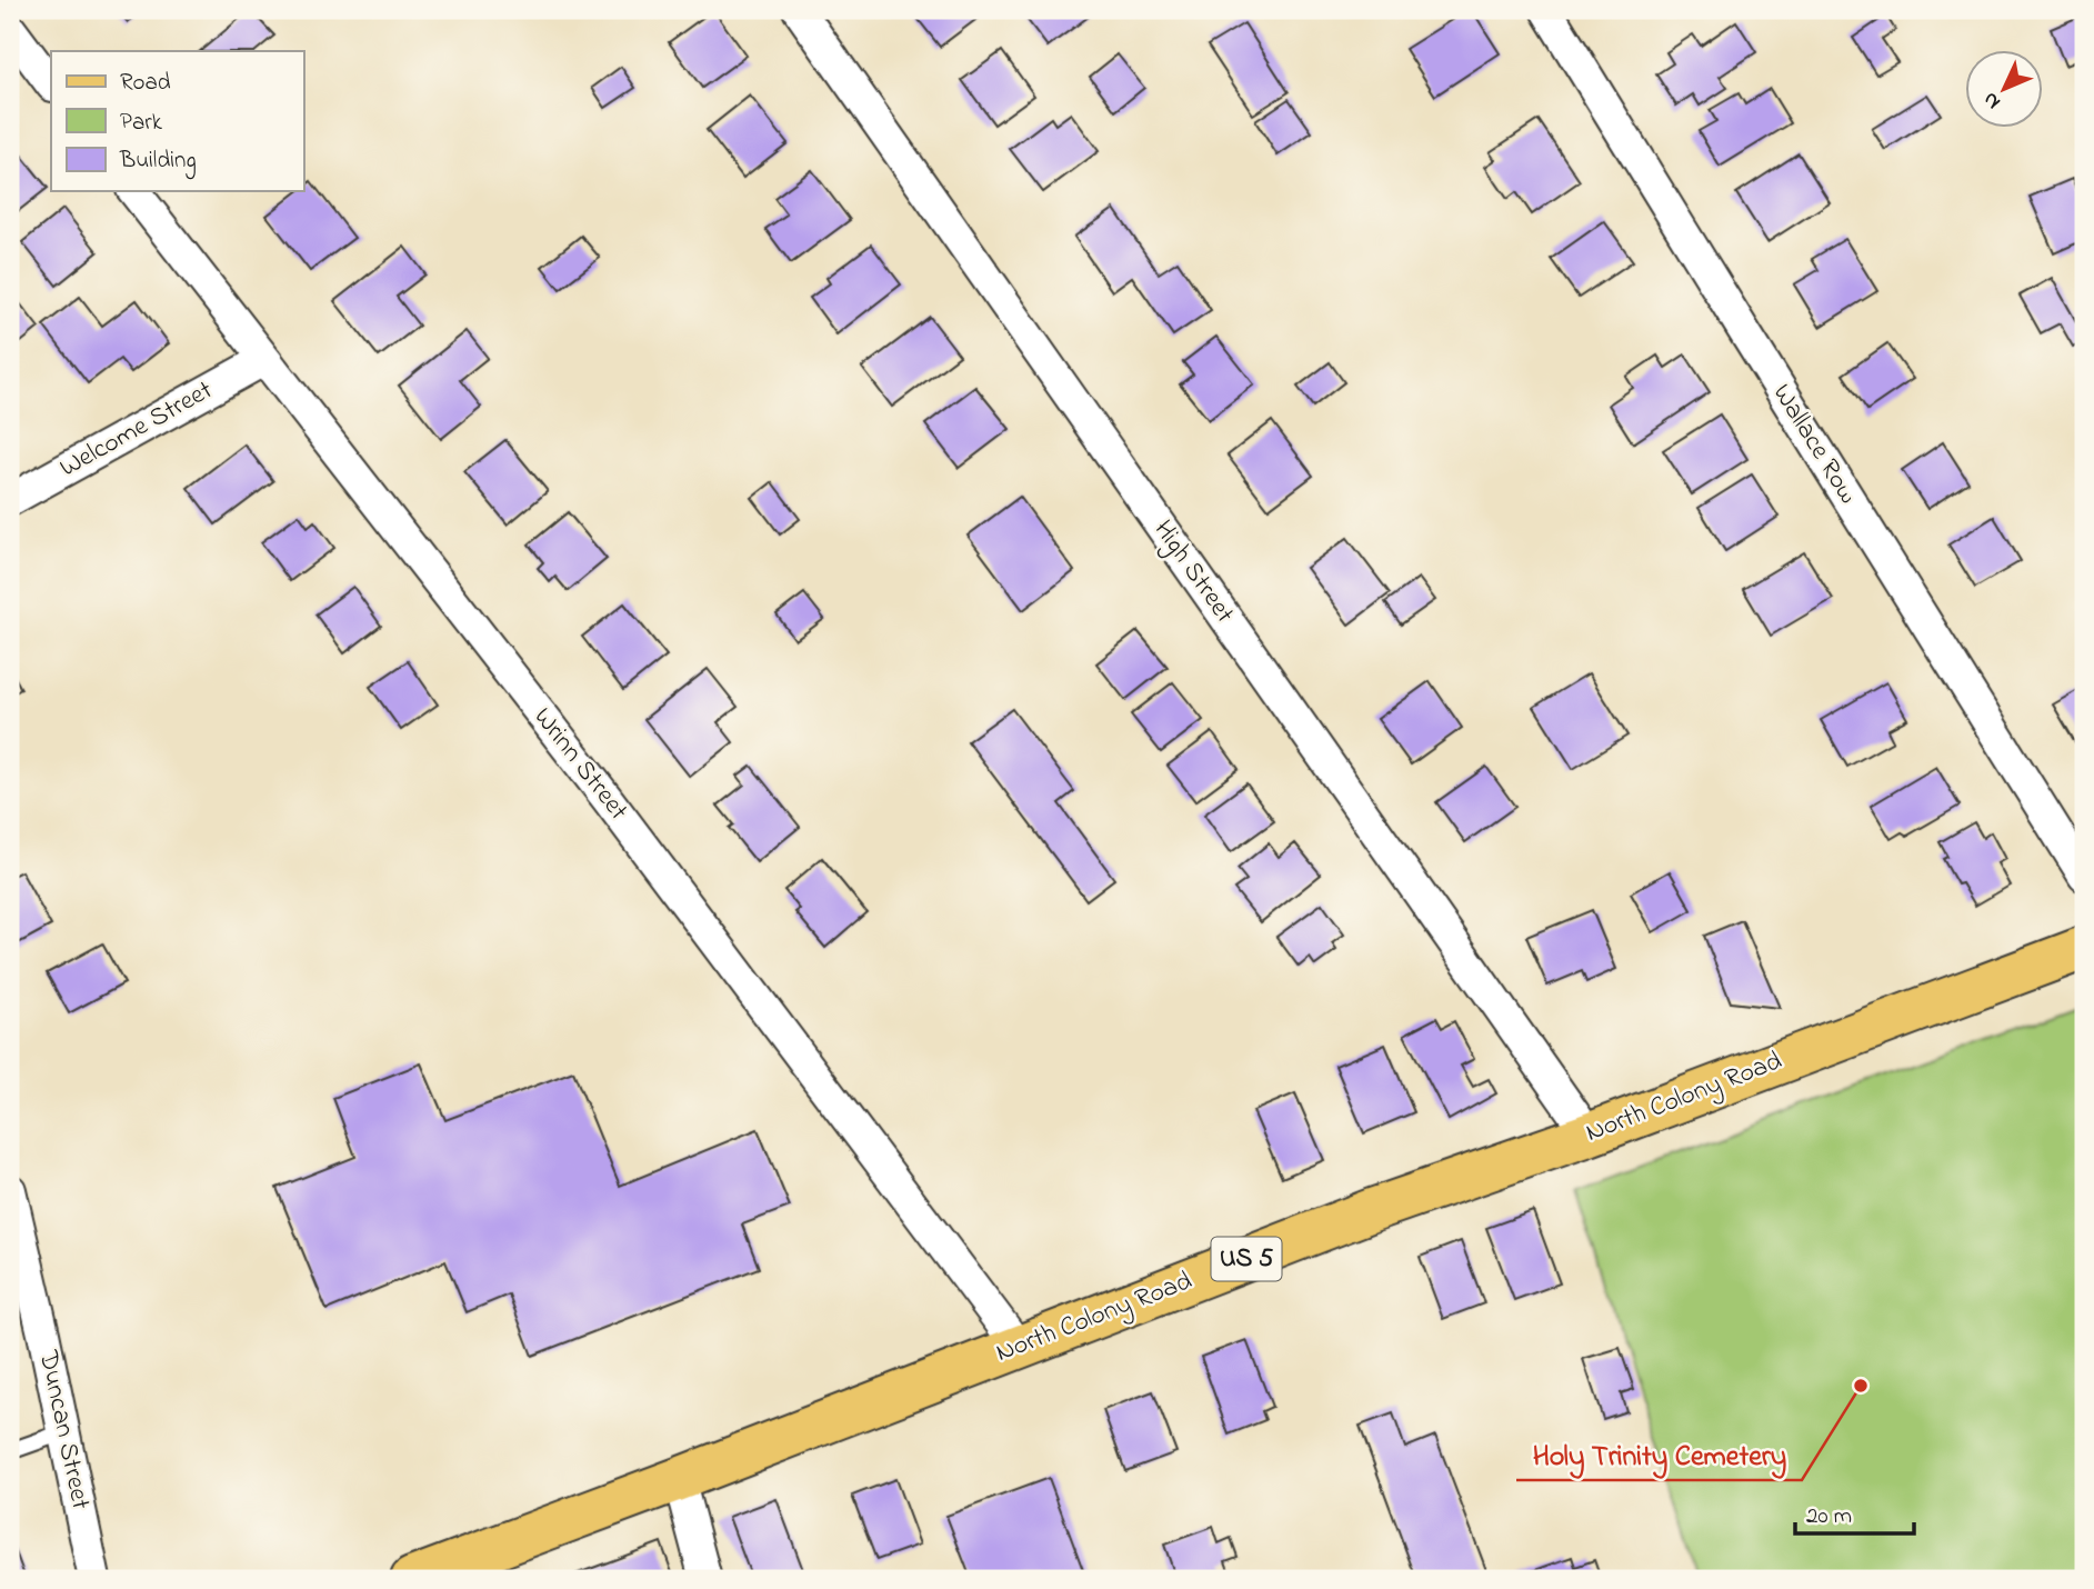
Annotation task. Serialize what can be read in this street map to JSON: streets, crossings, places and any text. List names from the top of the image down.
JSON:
{
  "streets": {
    "main road": ["North Colony Road", "US 5"],
    "street": [
      "Welcome Street",
      "Wallace Row",
      "High Street",
      "Wrinn Street",
      "Duncan Street"
    ]
  },
  "crossings": [
    ["Welcome Street", "Wrinn Street"],
    ["High Street", "North Colony Road"],
    ["Wrinn Street", "North Colony Road"]
  ],
  "places": ["Holy Trinity Cemetery"],
  "legend": ["Road", "Park", "Building"],
  "scale_bar": "20 m",
  "north": "bottom left"
}
